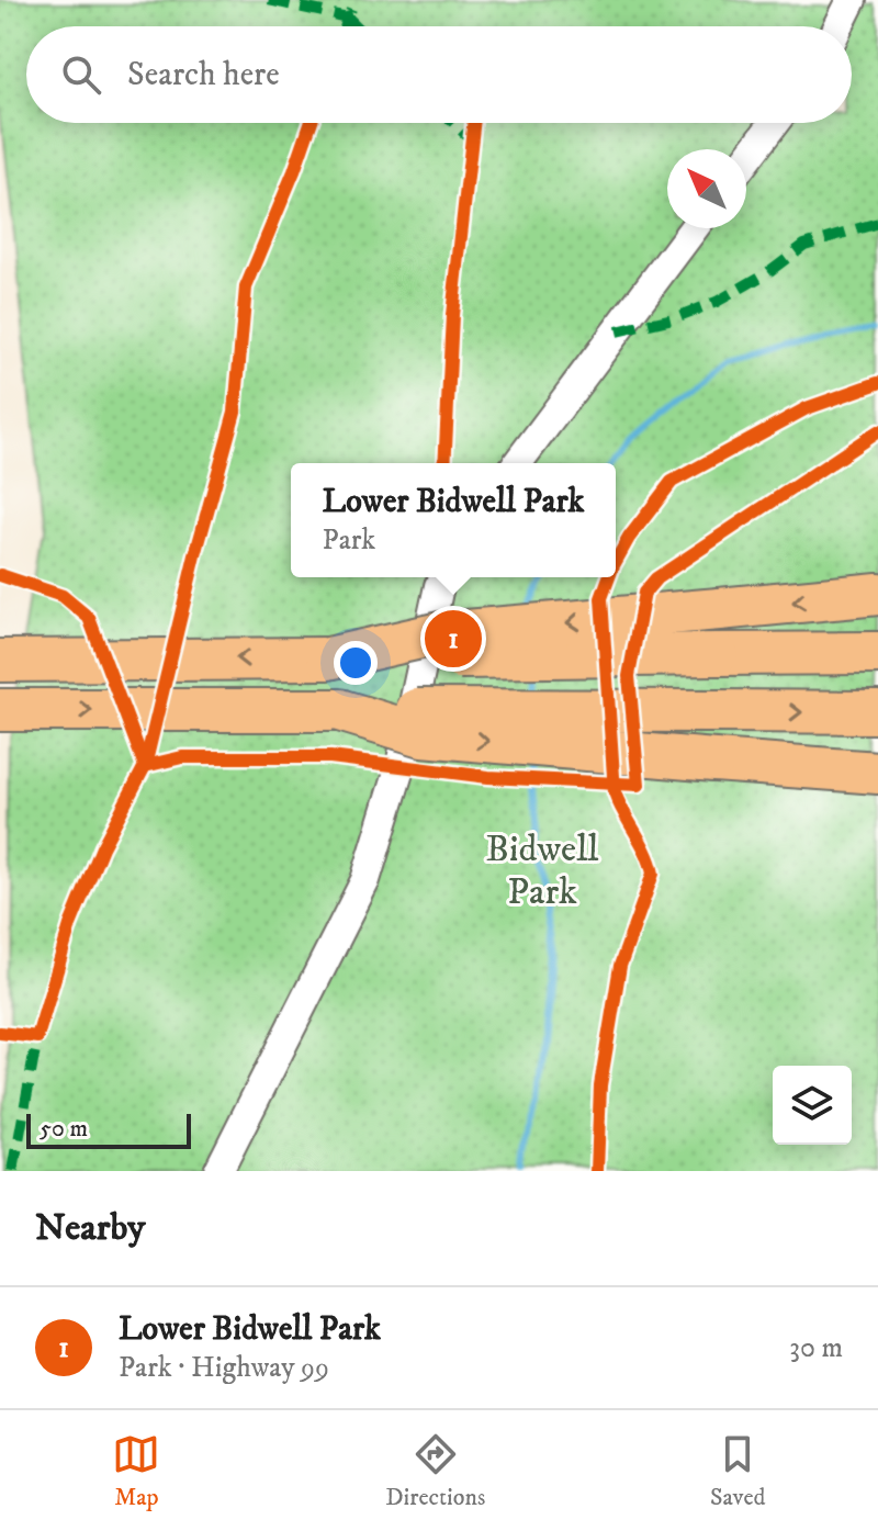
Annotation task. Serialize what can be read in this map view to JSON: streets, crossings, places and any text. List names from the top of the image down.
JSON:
{
  "parks": ["Bidwell Park"],
  "scale_bar": "50 m",
  "north": "top left",
  "page": {
    "search": "Search here",
    "popup": ["Lower Bidwell Park", "Park"],
    "pins": "1",
    "scale": "50 m",
    "heading": "Nearby",
    "list": [
      {
        "mark": "1",
        "name": "Lower Bidwell Park",
        "note": "Park · Highway 99",
        "value": "30 m"
      }
    ],
    "nav": ["Map", "Directions", "Saved"]
  }
}
